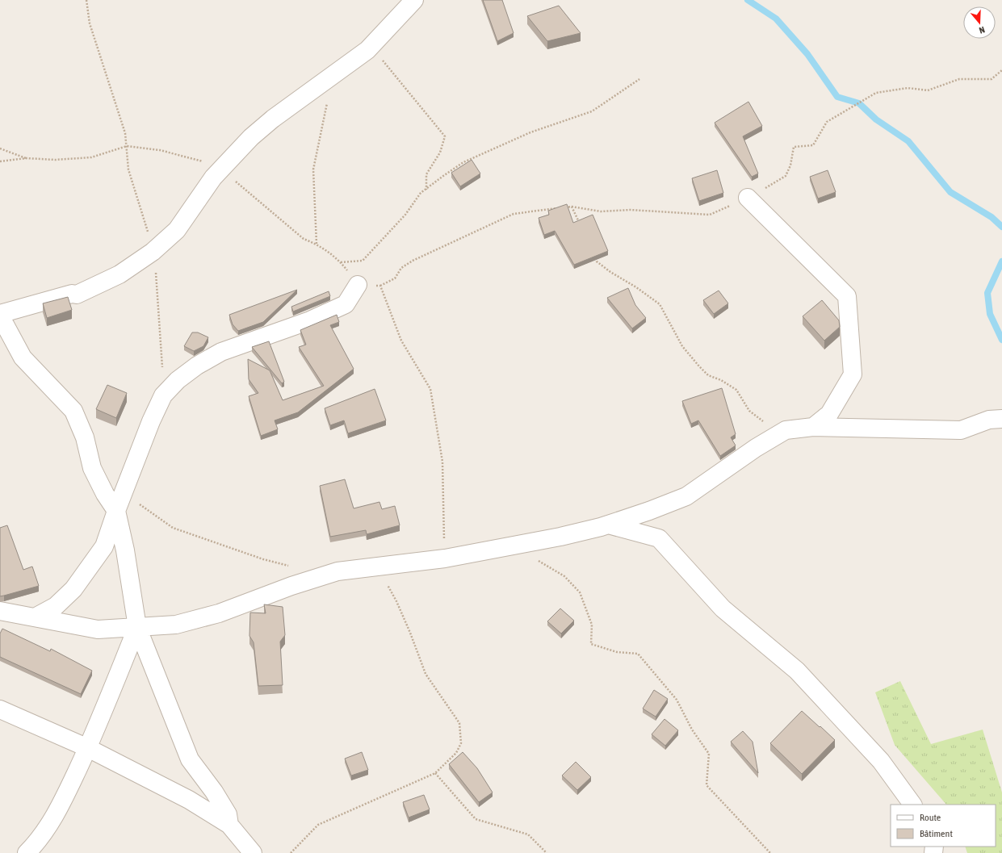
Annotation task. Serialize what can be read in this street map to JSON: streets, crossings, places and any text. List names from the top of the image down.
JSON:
{
  "legend": ["Route", "Bâtiment"],
  "north": "bottom"
}
